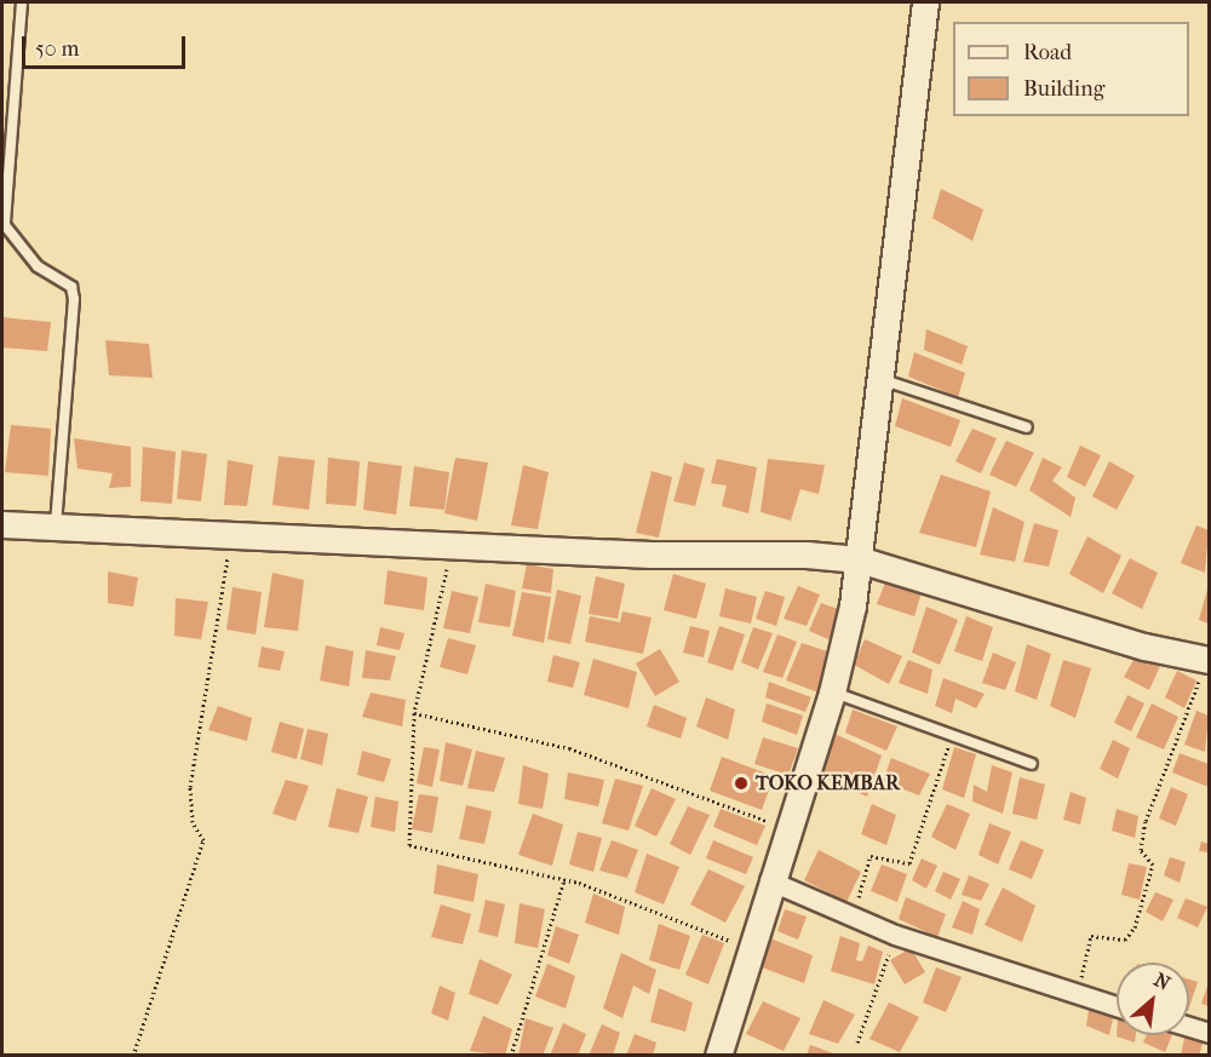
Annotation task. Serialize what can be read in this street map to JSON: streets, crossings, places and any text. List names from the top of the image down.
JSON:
{
  "places": ["TOKO KEMBAR"],
  "legend": ["Road", "Building"],
  "scale_bar": "50 m",
  "north": "top right"
}
